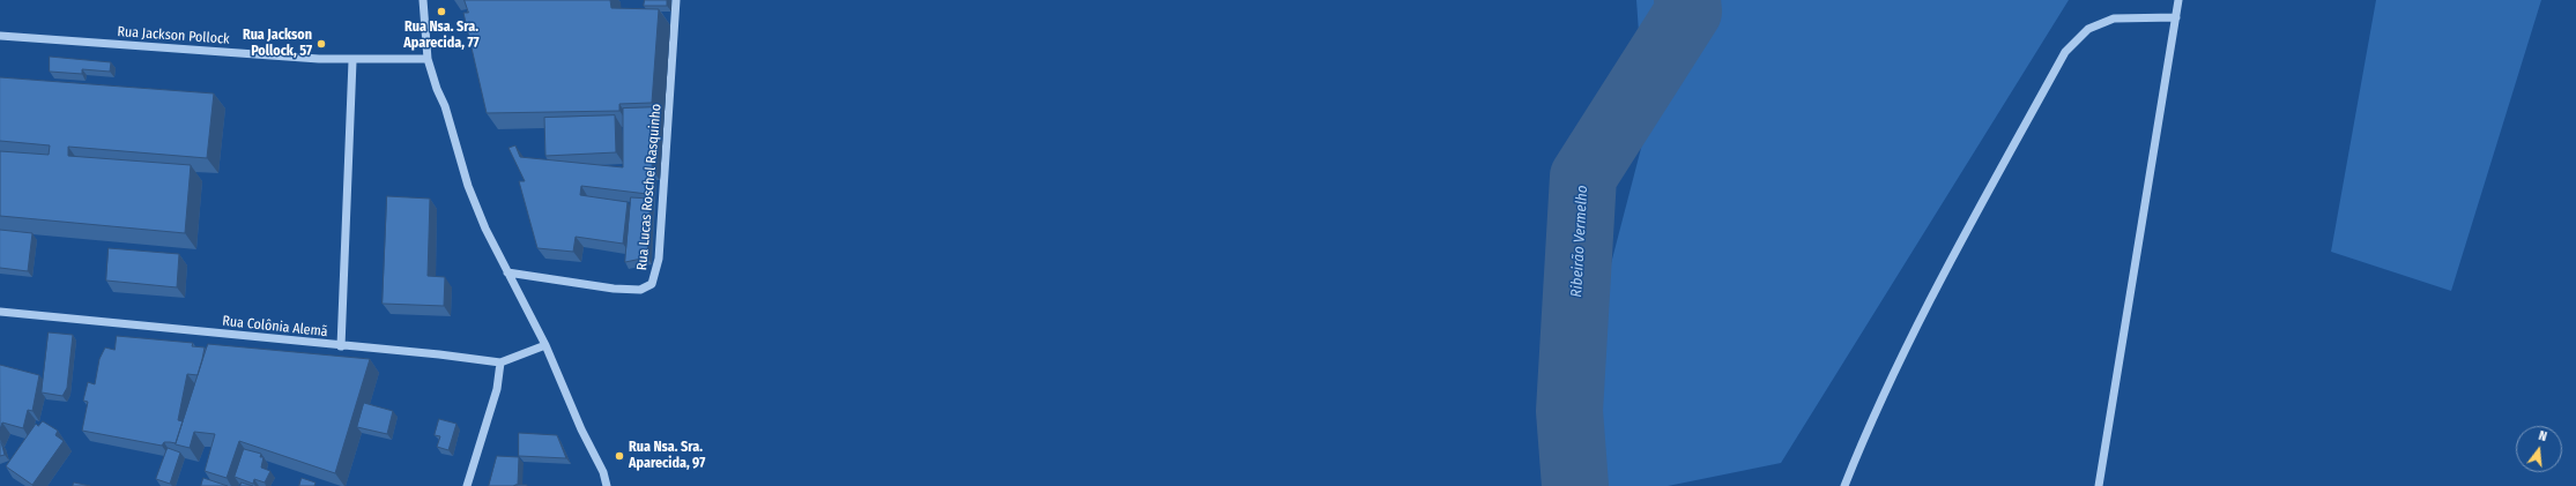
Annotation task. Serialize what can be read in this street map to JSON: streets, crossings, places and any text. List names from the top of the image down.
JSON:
{
  "streets": {
    "street": ["Rua Jackson Pollock", "Rua Lucas Roschel Rasquinho", "Rua Colônia Alemã"]
  },
  "water": ["Ribeirão Vermelho"],
  "places": ["Rua Nsa. Sra. Aparecida, 77", "Rua Jackson Pollock, 57", "Rua Nsa. Sra. Aparecida, 97"],
  "north": "top"
}
